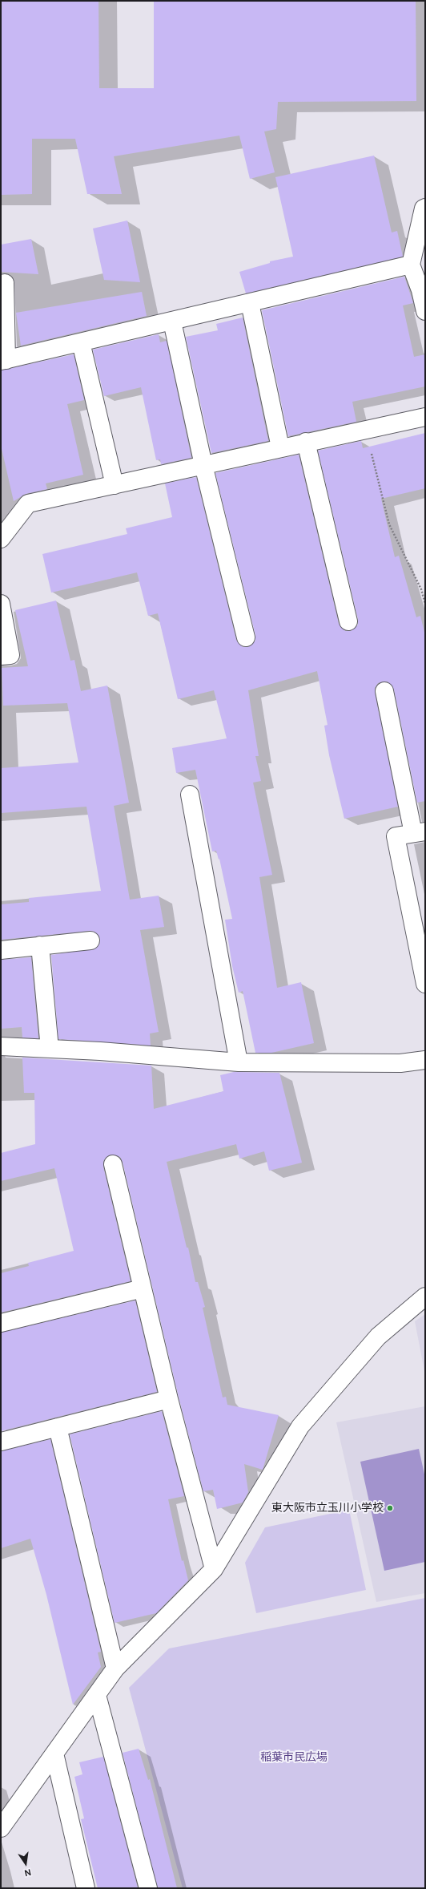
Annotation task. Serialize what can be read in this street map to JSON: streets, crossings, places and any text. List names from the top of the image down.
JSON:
{
  "parks": ["稲葉市民広場"],
  "places": ["東大阪市立玉川小学校"],
  "north": "bottom"
}
